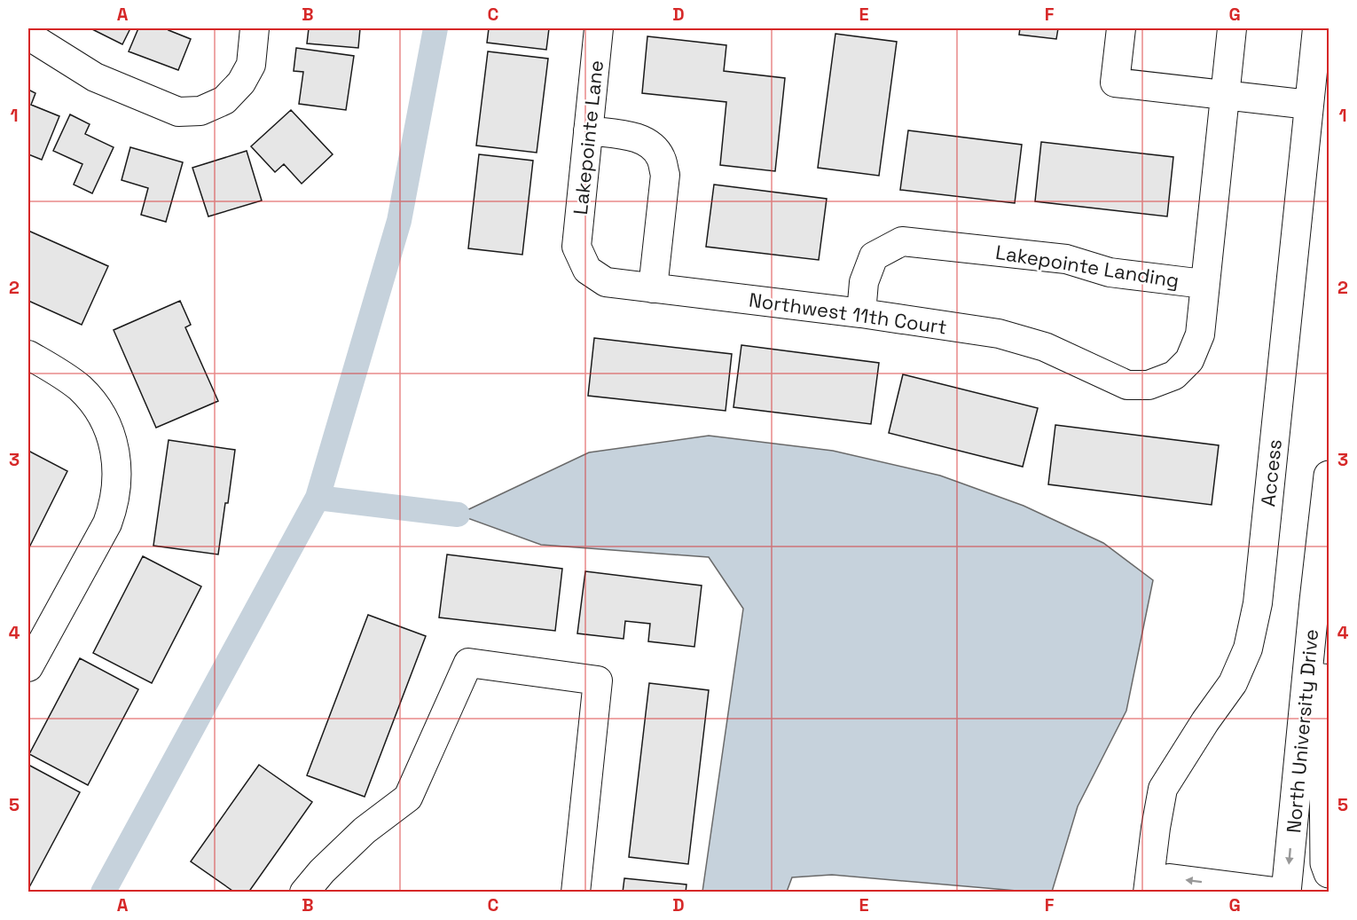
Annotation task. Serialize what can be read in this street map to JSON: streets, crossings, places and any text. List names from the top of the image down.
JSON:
{
  "streets": {
    "main road": ["North University Drive"],
    "street": [
      "Lakepointe Lane",
      "Lakepointe Landing",
      "Northwest 11th Court",
      "Access"
    ]
  },
  "crossings": [
    ["Lakepointe Lane", "Northwest 11th Court"],
    ["Lakepointe Landing", "Northwest 11th Court"]
  ],
  "grid": {
    "columns": [
      "A",
      "B",
      "C",
      "D",
      "E",
      "F",
      "G"
    ],
    "rows": [
      "1",
      "2",
      "3",
      "4",
      "5"
    ]
  }
}
